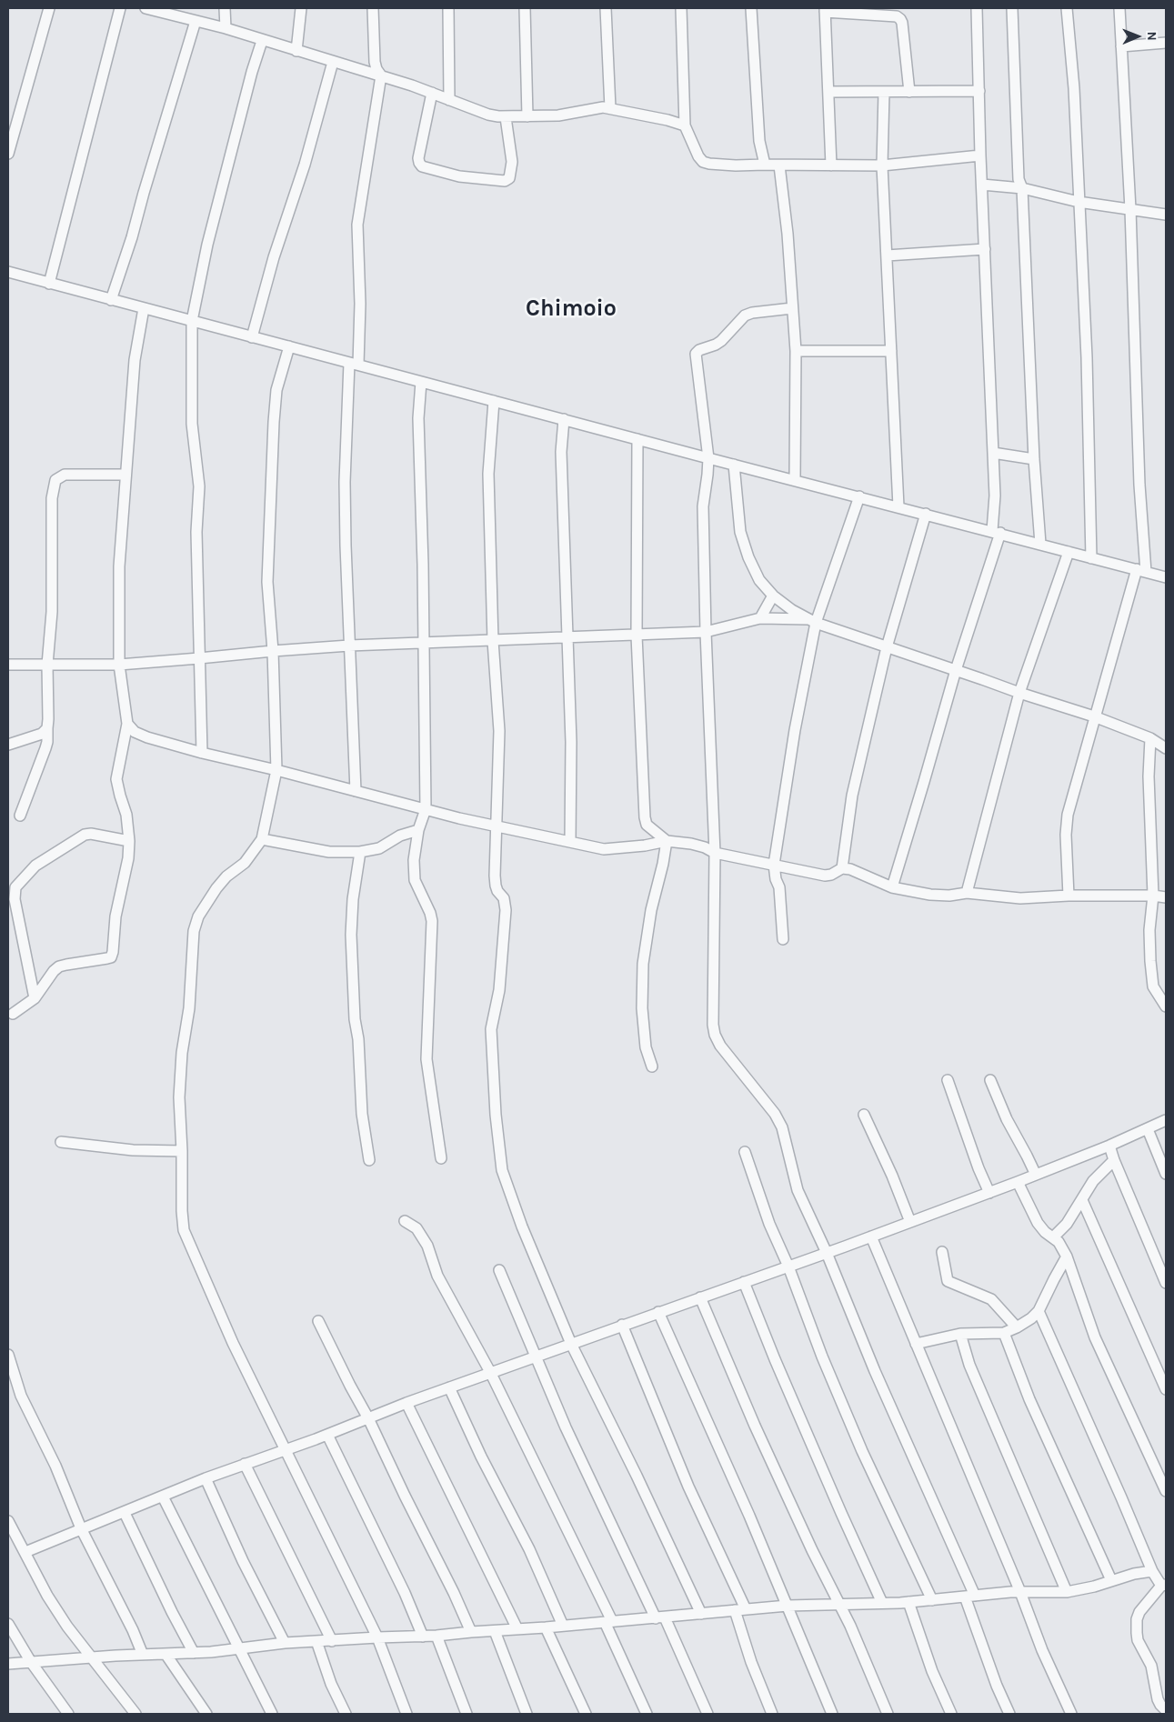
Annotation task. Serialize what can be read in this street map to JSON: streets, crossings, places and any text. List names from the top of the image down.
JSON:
{
  "districts": ["Chimoio"],
  "north": "right"
}
